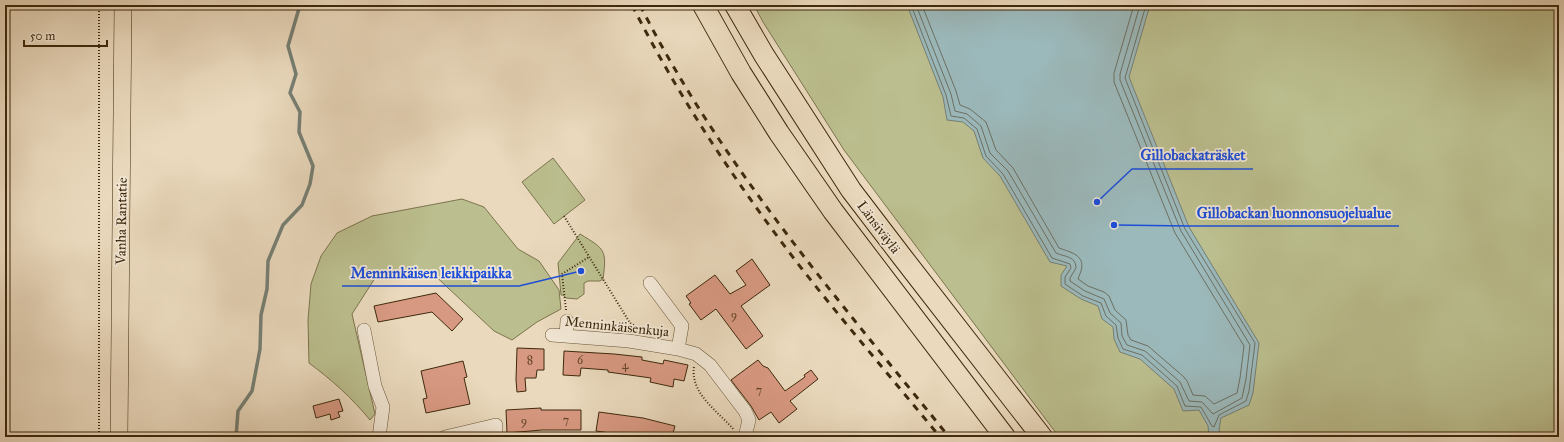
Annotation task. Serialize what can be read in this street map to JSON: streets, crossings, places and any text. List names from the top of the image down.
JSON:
{
  "streets": {
    "highway": ["Länsiväylä"],
    "main road": ["Vanha Rantatie"],
    "street": ["Menninkäisenkuja"]
  },
  "places": ["Gillobackaträsket", "Gillobackan luonnonsuojelualue", "Menninkäisen leikkipaikka"],
  "house_numbers": [
    "9",
    "8",
    "6",
    "4",
    "7",
    "7",
    "9"
  ],
  "scale_bar": "50 m"
}
